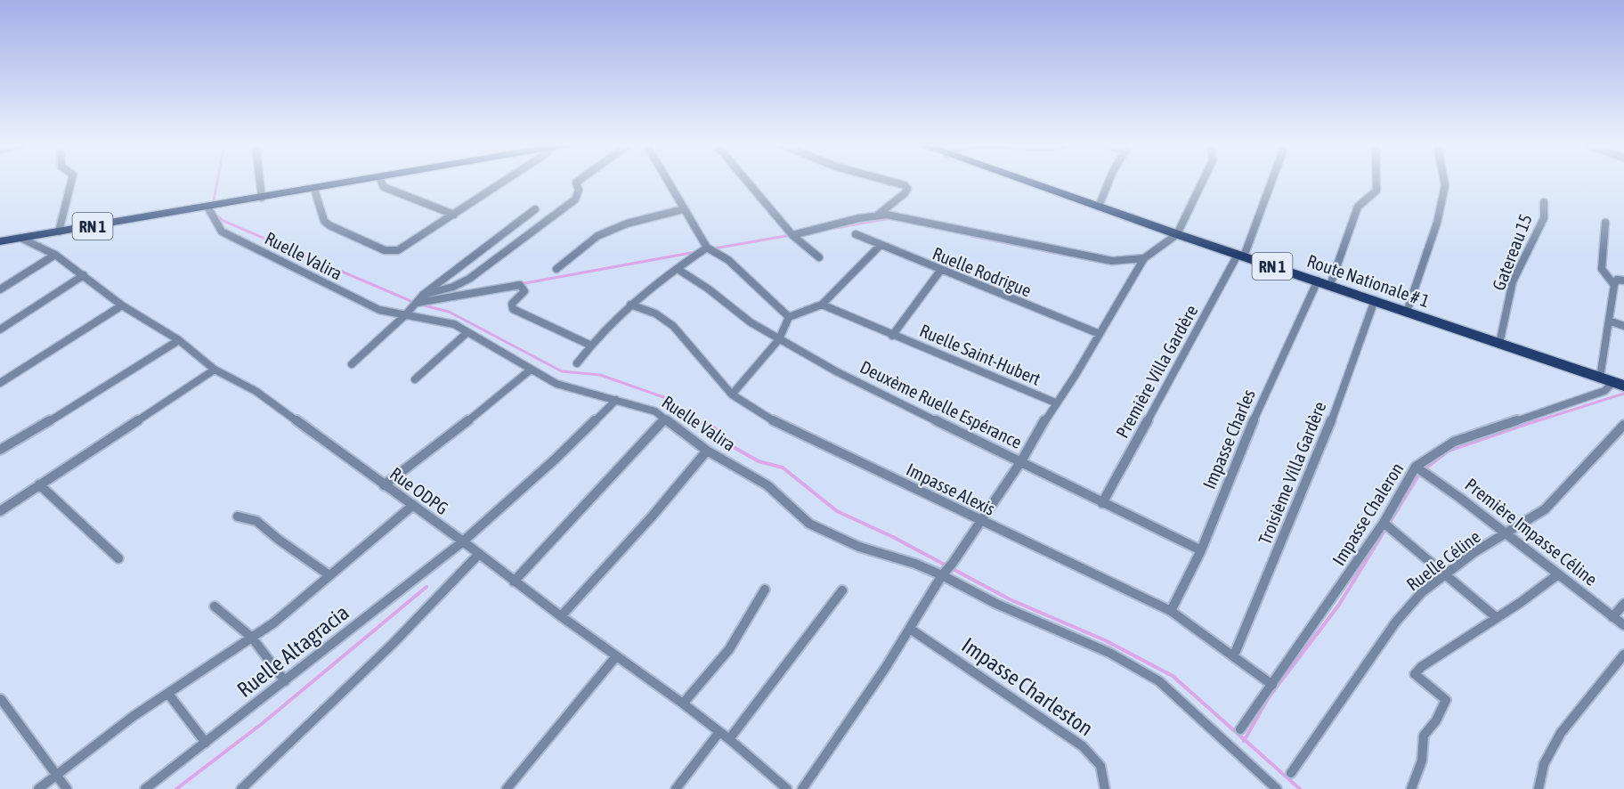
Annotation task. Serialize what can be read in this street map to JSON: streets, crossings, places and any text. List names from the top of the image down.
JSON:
{
  "streets": {
    "main road": ["RN 1", "Route Nationale # 1"],
    "street": [
      "Gatereau 15",
      "Ruelle Valira",
      "Ruelle Rodrigue",
      "Ruelle Saint-Hubert",
      "Première Villa Gardère",
      "Deuxème Ruelle Espérance",
      "Impasse Charles",
      "Troisième Villa Gardère",
      "Impasse Alexis",
      "Rue ODPG",
      "Impasse Chaleron",
      "Première Impasse Céline",
      "Ruelle Céline",
      "Ruelle Altagracia",
      "Impasse Charleston"
    ]
  },
  "crossings": [
    ["RN 1", "Ruelle Valira"],
    ["RN 1", "Rue ODPG"],
    ["Gatereau 15", "Route Nationale # 1"],
    ["Ruelle Valira", "Ruelle Altagracia"],
    ["Route Nationale # 1", "Première Villa Gardère"],
    ["Route Nationale # 1", "Impasse Charles"],
    ["Route Nationale # 1", "Troisième Villa Gardère"],
    ["Route Nationale # 1", "Impasse Chaleron"],
    ["Première Villa Gardère", "Deuxème Ruelle Espérance"],
    ["Deuxème Ruelle Espérance", "Impasse Charles"],
    ["Impasse Charles", "Impasse Alexis"],
    ["Troisième Villa Gardère", "Impasse Alexis"],
    ["Impasse Alexis", "Impasse Chaleron"],
    ["Rue ODPG", "Ruelle Altagracia"],
    ["Impasse Chaleron", "Première Impasse Céline"],
    ["Première Impasse Céline", "Ruelle Céline"]
  ]
}
